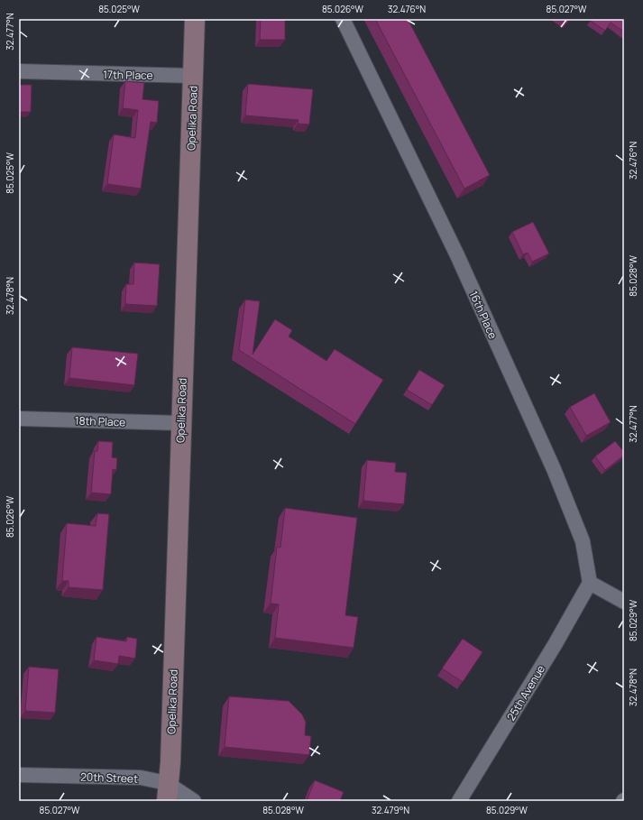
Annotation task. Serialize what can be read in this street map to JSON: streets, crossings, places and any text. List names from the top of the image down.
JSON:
{
  "streets": {
    "main road": ["Opelika Road"],
    "street": [
      "17th Place",
      "16th Place",
      "18th Place",
      "25th Avenue",
      "20th Street"
    ]
  },
  "crossings": [
    ["17th Place", "Opelika Road"],
    ["Opelika Road", "18th Place"],
    ["Opelika Road", "20th Street"],
    ["16th Place", "25th Avenue"]
  ],
  "coordinates": [
    "85.025°W",
    "85.026°W",
    "32.476°N",
    "85.027°W",
    "32.477°N",
    "85.028°W",
    "32.478°N",
    "85.029°W",
    "32.479°N"
  ]
}
